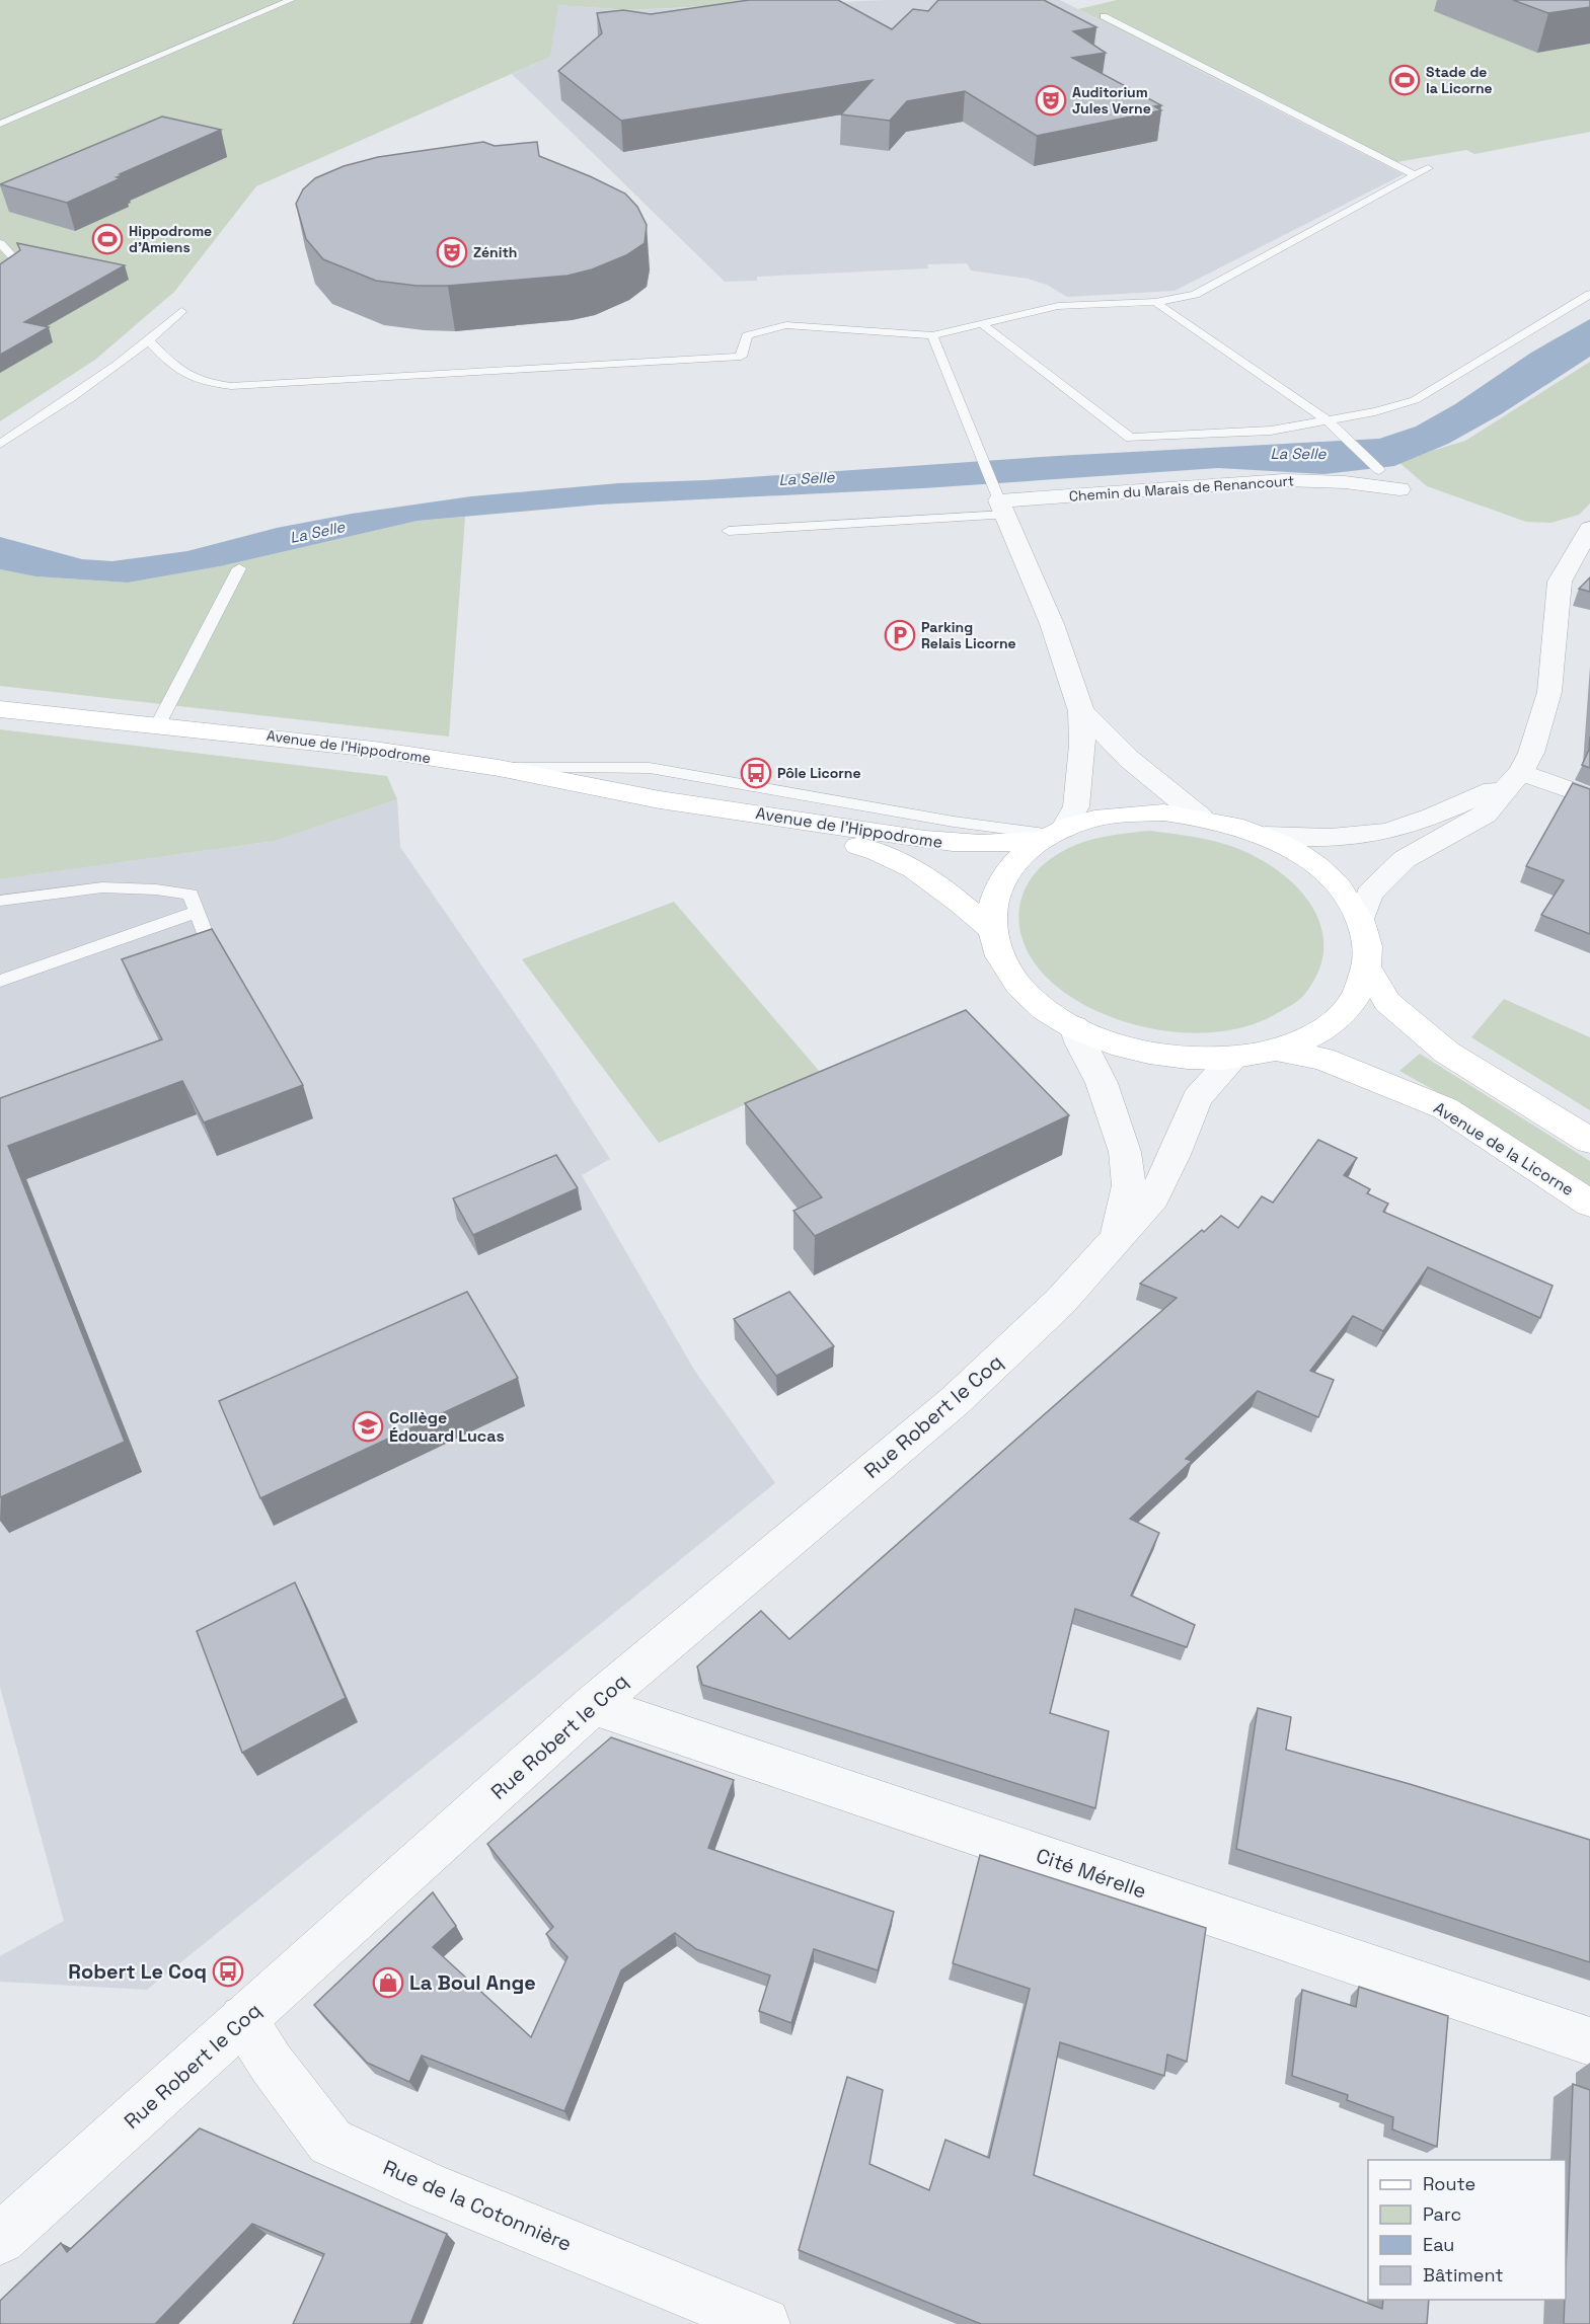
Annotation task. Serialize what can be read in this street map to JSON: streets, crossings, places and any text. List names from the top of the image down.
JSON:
{
  "streets": {
    "main road": ["Avenue de l'Hippodrome", "Avenue de la Licorne"],
    "street": [
      "Chemin du Marais de Renancourt",
      "Rue Robert le Coq",
      "Cité Mérelle",
      "Rue de la Cotonnière"
    ]
  },
  "crossings": [
    ["Rue Robert le Coq", "Cité Mérelle"],
    ["Rue Robert le Coq", "Rue de la Cotonnière"]
  ],
  "water": ["La Selle"],
  "places": {
    "sports": ["Stade de la Licorne", "Hippodrome d'Amiens"],
    "theatre": ["Auditorium Jules Verne", "Zénith"],
    "parking": ["Parking Relais Licorne"],
    "bus stop": ["Pôle Licorne", "Robert Le Coq"],
    "school or university": ["Collège Édouard Lucas"],
    "shop": ["La Boul Ange"]
  },
  "legend": [
    "Route",
    "Parc",
    "Eau",
    "Bâtiment"
  ]
}
